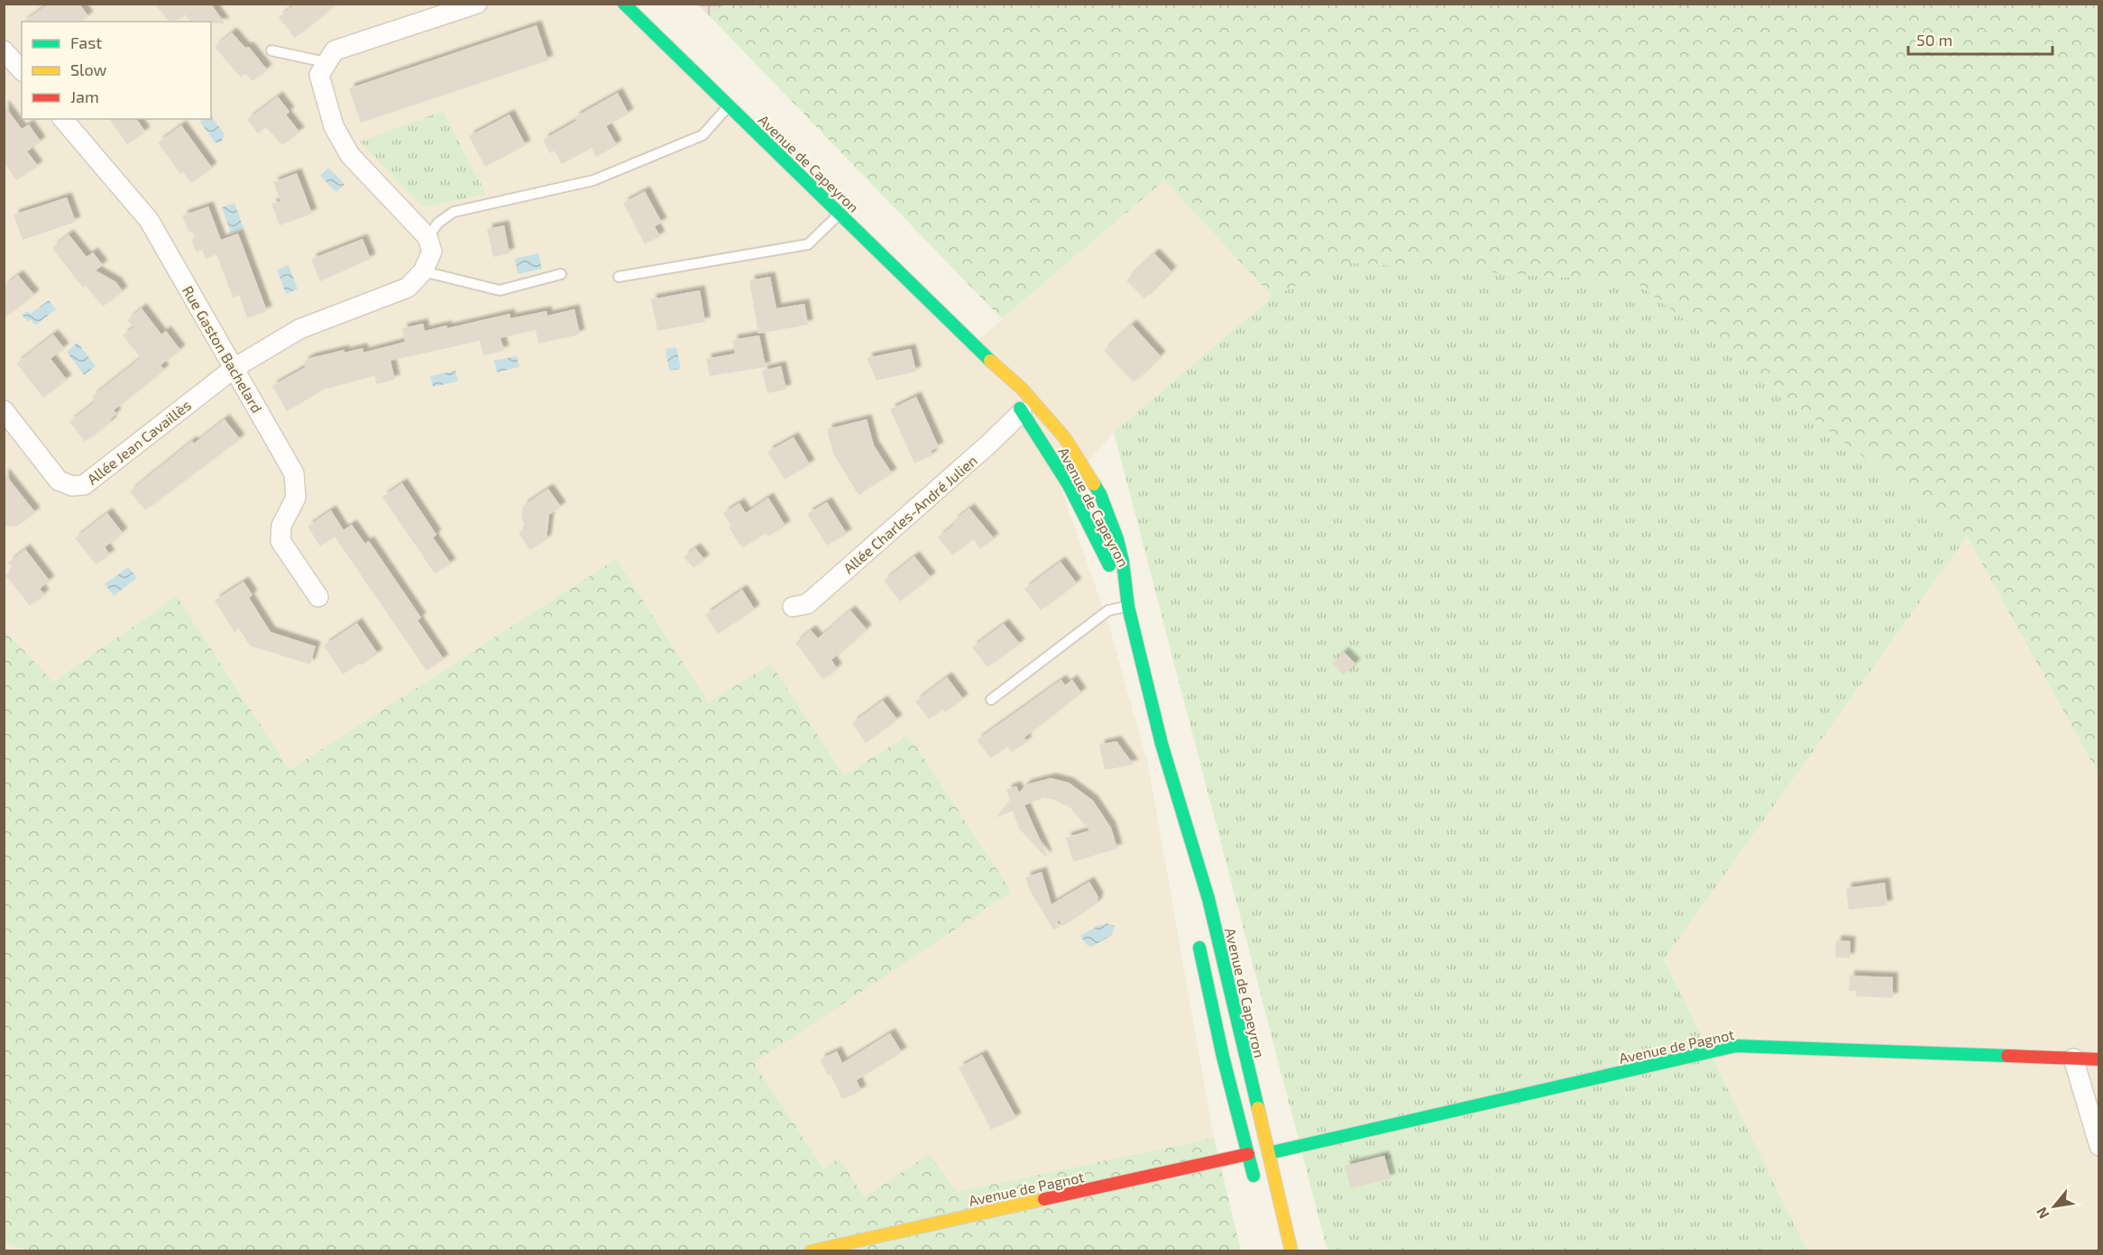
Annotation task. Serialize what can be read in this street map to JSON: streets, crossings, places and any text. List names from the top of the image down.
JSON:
{
  "streets": {
    "main road": ["Avenue de Capeyron", "Avenue de Pagnot"],
    "street": ["Rue Gaston Bachelard", "Allée Jean Cavaillès", "Allée Charles-André Julien"]
  },
  "crossings": [
    ["Avenue de Capeyron", "Allée Charles-André Julien"],
    ["Avenue de Capeyron", "Avenue de Pagnot"],
    ["Rue Gaston Bachelard", "Allée Jean Cavaillès"]
  ],
  "legend": ["Fast", "Slow", "Jam"],
  "scale_bar": "50 m",
  "north": "bottom left"
}
